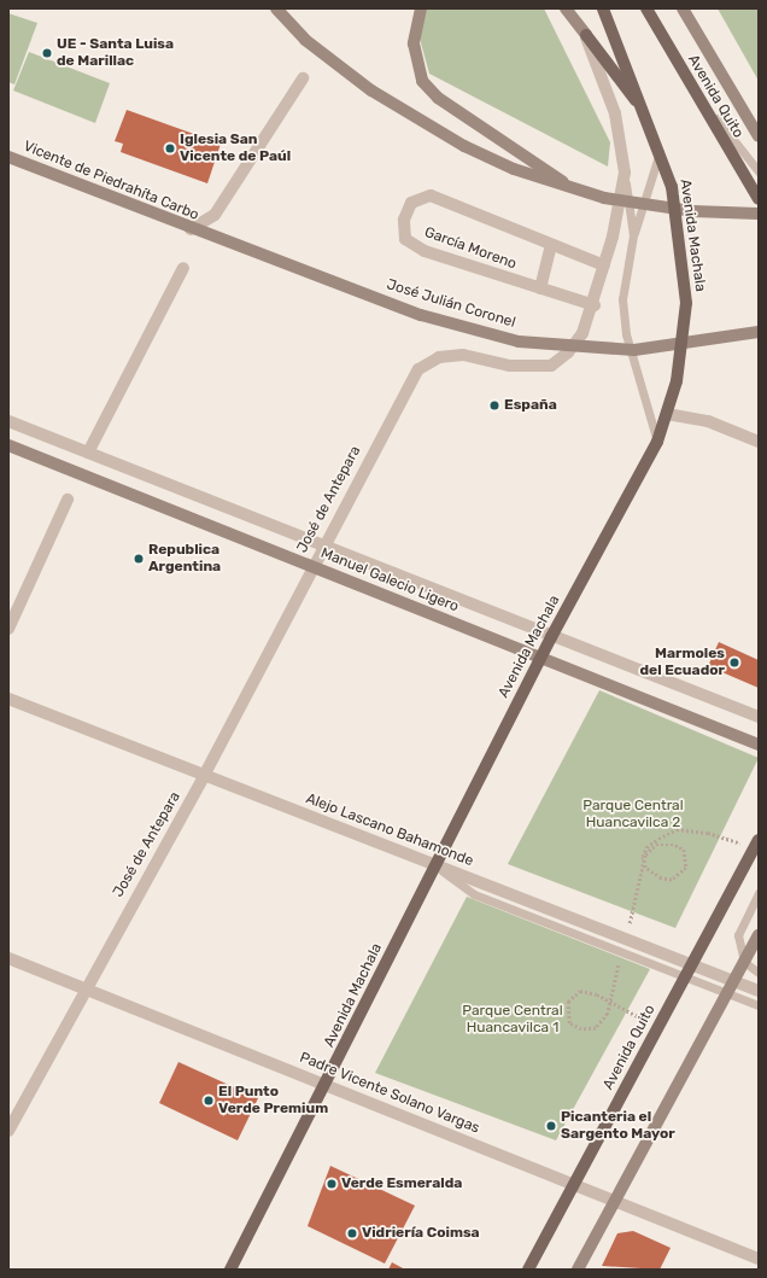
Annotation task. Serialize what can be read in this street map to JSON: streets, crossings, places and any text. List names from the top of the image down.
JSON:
{
  "streets": {
    "main road": [
      "Avenida Quito",
      "Vicente de Piedrahíta Carbo",
      "Avenida Machala",
      "José Julián Coronel",
      "Manuel Galecio Ligero"
    ],
    "street": [
      "García Moreno",
      "José de Antepara",
      "Alejo Lascano Bahamonde",
      "Padre Vicente Solano Vargas"
    ]
  },
  "crossings": [
    ["Avenida Quito", "Alejo Lascano Bahamonde"],
    ["Avenida Quito", "Padre Vicente Solano Vargas"],
    ["Vicente de Piedrahíta Carbo", "José Julián Coronel"],
    ["Avenida Machala", "Manuel Galecio Ligero"],
    ["Avenida Machala", "Alejo Lascano Bahamonde"],
    ["Avenida Machala", "Padre Vicente Solano Vargas"],
    ["García Moreno", "José de Antepara"],
    ["José de Antepara", "Manuel Galecio Ligero"],
    ["José de Antepara", "Alejo Lascano Bahamonde"],
    ["José de Antepara", "Padre Vicente Solano Vargas"]
  ],
  "parks": ["Parque Central Huancavilca 2", "Parque Central Huancavilca 1"],
  "places": [
    "UE - Santa Luisa de Marillac",
    "Iglesia San Vicente de Paúl",
    "España",
    "Republica Argentina",
    "Marmoles del Ecuador",
    "El Punto Verde Premium",
    "Picanteria el Sargento Mayor",
    "Verde Esmeralda",
    "Vidriería Coimsa"
  ]
}
